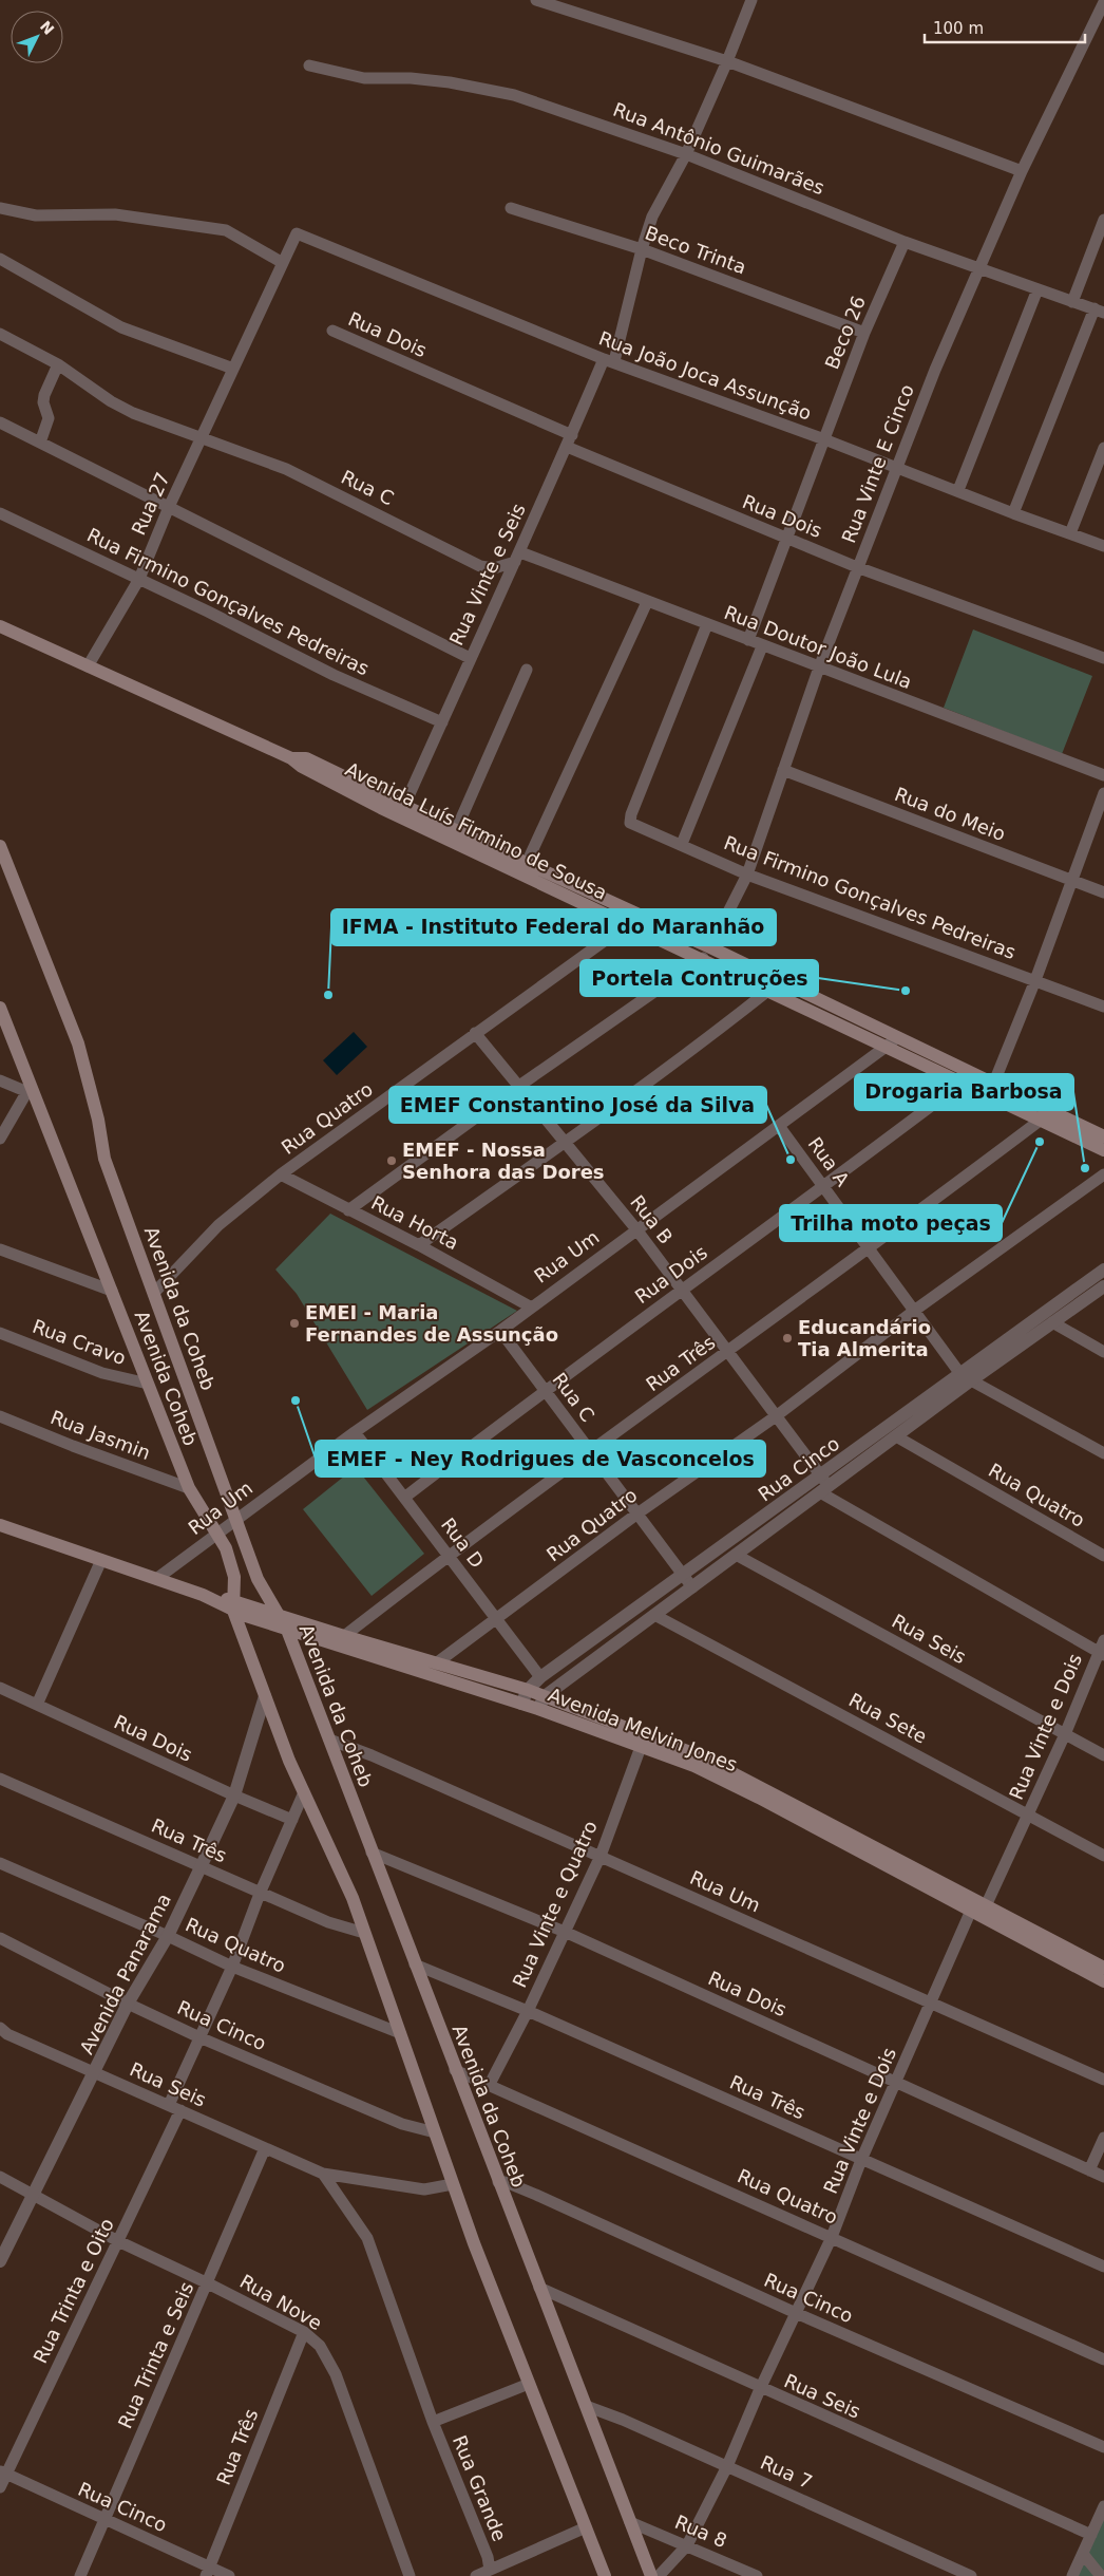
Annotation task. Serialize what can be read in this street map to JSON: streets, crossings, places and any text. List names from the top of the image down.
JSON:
{
  "streets": {
    "main road": [
      "Avenida Luís Firmino de Sousa",
      "Avenida da Coheb",
      "Avenida Coheb",
      "Avenida Melvin Jones"
    ],
    "street": [
      "Rua Antônio Guimarães",
      "Beco Trinta",
      "Beco 26",
      "Rua Dois",
      "Rua João Joca Assunção",
      "Rua Vinte E Cinco",
      "Rua C",
      "Rua 27",
      "Rua Vinte e Seis",
      "Rua Firmino Gonçalves Pedreiras",
      "Rua Doutor João Lula",
      "Rua do Meio",
      "Rua Quatro",
      "Rua A",
      "Rua B",
      "Rua Horta",
      "Rua Um",
      "Rua Cravo",
      "Rua Três",
      "Rua Jasmin",
      "Rua Cinco",
      "Rua D",
      "Rua Seis",
      "Rua Sete",
      "Rua Vinte e Dois",
      "Rua Vinte e Quatro",
      "Avenida Panarama",
      "Rua Trinta e Oito",
      "Rua Nove",
      "Rua Trinta e Seis",
      "Rua 7",
      "Rua Grande",
      "Rua 8"
    ]
  },
  "crossings": [
    ["Rua Antônio Guimarães", "Beco 26"],
    ["Rua Antônio Guimarães", "Rua Vinte E Cinco"],
    ["Rua Antônio Guimarães", "Rua Vinte e Seis"],
    ["Beco Trinta", "Beco 26"],
    ["Beco Trinta", "Rua Vinte e Seis"],
    ["Beco 26", "Rua Dois"],
    ["Beco 26", "Rua João Joca Assunção"],
    ["Beco 26", "Rua Doutor João Lula"],
    ["Rua Dois", "Rua Vinte E Cinco"],
    ["Rua Dois", "Rua C"],
    ["Rua Dois", "Rua Vinte e Seis"],
    ["Rua Dois", "Avenida Luís Firmino de Sousa"],
    ["Rua Dois", "Rua A"],
    ["Rua Dois", "Rua B"],
    ["Rua Dois", "Avenida da Coheb"],
    ["Rua Dois", "Rua D"],
    ["Rua Dois", "Rua Vinte e Dois"],
    ["Rua Dois", "Rua Vinte e Quatro"],
    ["Rua Dois", "Avenida Panarama"],
    ["Rua João Joca Assunção", "Rua Vinte E Cinco"],
    ["Rua João Joca Assunção", "Rua 27"],
    ["Rua João Joca Assunção", "Rua Vinte e Seis"],
    ["Rua Vinte E Cinco", "Rua Firmino Gonçalves Pedreiras"],
    ["Rua Vinte E Cinco", "Rua Doutor João Lula"],
    ["Rua Vinte E Cinco", "Rua do Meio"],
    ["Rua Vinte E Cinco", "Avenida Luís Firmino de Sousa"],
    ["Rua C", "Rua 27"],
    ["Rua C", "Rua Vinte e Seis"],
    ["Rua C", "Rua Doutor João Lula"],
    ["Rua C", "Rua Quatro"],
    ["Rua C", "Rua Um"],
    ["Rua C", "Rua Três"],
    ["Rua C", "Rua Cinco"],
    ["Rua 27", "Rua Firmino Gonçalves Pedreiras"],
    ["Rua 27", "Avenida Luís Firmino de Sousa"],
    ["Rua Vinte e Seis", "Rua Firmino Gonçalves Pedreiras"],
    ["Rua Vinte e Seis", "Rua Doutor João Lula"],
    ["Rua Vinte e Seis", "Avenida Luís Firmino de Sousa"],
    ["Rua Firmino Gonçalves Pedreiras", "Rua Doutor João Lula"],
    ["Avenida Luís Firmino de Sousa", "Rua Quatro"],
    ["Avenida Luís Firmino de Sousa", "Rua Um"],
    ["Avenida Luís Firmino de Sousa", "Rua Três"],
    ["Rua Quatro", "Rua A"],
    ["Rua Quatro", "Rua B"],
    ["Rua Quatro", "Rua Horta"],
    ["Rua Quatro", "Avenida da Coheb"],
    ["Rua Quatro", "Rua Cinco"],
    ["Rua Quatro", "Rua D"],
    ["Rua Quatro", "Rua Vinte e Dois"],
    ["Rua Quatro", "Avenida Melvin Jones"],
    ["Rua Quatro", "Rua Vinte e Quatro"],
    ["Rua Quatro", "Avenida Panarama"],
    ["Rua A", "Rua Um"],
    ["Rua A", "Rua Três"],
    ["Rua A", "Rua Cinco"],
    ["Rua B", "Rua Um"],
    ["Rua B", "Rua Três"],
    ["Rua B", "Rua Cinco"],
    ["Rua Horta", "Rua Um"],
    ["Rua Um", "Avenida da Coheb"],
    ["Rua Um", "Avenida Coheb"],
    ["Rua Um", "Rua D"],
    ["Rua Um", "Rua Vinte e Dois"],
    ["Rua Um", "Avenida Melvin Jones"],
    ["Rua Um", "Rua Vinte e Quatro"],
    ["Avenida da Coheb", "Rua Três"],
    ["Avenida da Coheb", "Rua Cinco"],
    ["Avenida da Coheb", "Rua Seis"],
    ["Avenida da Coheb", "Avenida Melvin Jones"],
    ["Avenida da Coheb", "Rua 7"],
    ["Avenida da Coheb", "Rua 8"],
    ["Rua Cravo", "Avenida Coheb"],
    ["Rua Três", "Rua Cinco"],
    ["Rua Três", "Rua D"],
    ["Rua Três", "Rua Vinte e Dois"],
    ["Rua Três", "Avenida Melvin Jones"],
    ["Rua Três", "Rua Vinte e Quatro"],
    ["Rua Três", "Avenida Panarama"],
    ["Rua Três", "Rua Nove"],
    ["Avenida Coheb", "Rua Jasmin"],
    ["Avenida Coheb", "Avenida Melvin Jones"],
    ["Avenida Coheb", "Avenida Panarama"],
    ["Rua Cinco", "Rua D"],
    ["Rua Cinco", "Rua Seis"],
    ["Rua Cinco", "Rua Sete"],
    ["Rua Cinco", "Rua Vinte e Dois"],
    ["Rua Cinco", "Avenida Melvin Jones"],
    ["Rua Cinco", "Avenida Panarama"],
    ["Rua Cinco", "Rua Trinta e Oito"],
    ["Rua Cinco", "Rua Trinta e Seis"],
    ["Rua Seis", "Rua Vinte e Dois"],
    ["Rua Seis", "Avenida Panarama"],
    ["Rua Seis", "Rua Trinta e Oito"],
    ["Rua Seis", "Rua Trinta e Seis"],
    ["Rua Sete", "Rua Vinte e Dois"],
    ["Rua Vinte e Dois", "Avenida Melvin Jones"],
    ["Rua Vinte e Dois", "Rua 7"],
    ["Rua Vinte e Dois", "Rua 8"],
    ["Avenida Melvin Jones", "Rua Vinte e Quatro"],
    ["Avenida Panarama", "Rua Nove"],
    ["Rua Trinta e Oito", "Rua Nove"],
    ["Rua Nove", "Rua Trinta e Seis"]
  ],
  "places": [
    "Portela Contruções",
    "IFMA - Instituto Federal do Maranhão",
    "Trilha moto peças",
    "EMEF Constantino José da Silva",
    "EMEF - Nossa Senhora das Dores",
    "Drogaria Barbosa",
    "EMEI - Maria Fernandes de Assunção",
    "Educandário Tia Almerita",
    "EMEF - Ney Rodrigues de Vasconcelos"
  ],
  "scale_bar": "100 m",
  "north": "top right"
}
